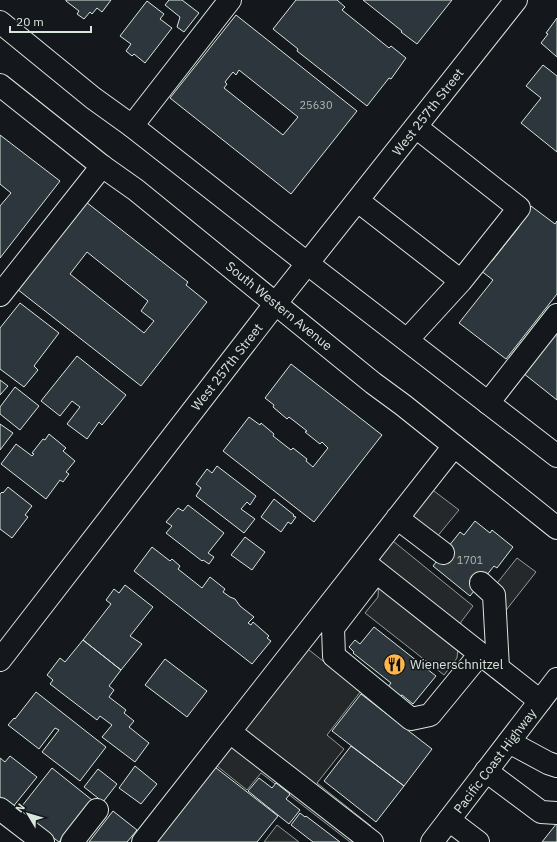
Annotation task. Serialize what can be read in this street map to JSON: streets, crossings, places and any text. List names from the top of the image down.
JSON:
{
  "streets": {
    "main road": ["West 257th Street", "South Western Avenue", "Pacific Coast Highway"]
  },
  "crossings": [
    ["West 257th Street", "South Western Avenue"]
  ],
  "places": {
    "restaurant": ["Wienerschnitzel"]
  },
  "house_numbers": ["25630", "1701"],
  "scale_bar": "20 m",
  "north": "top left"
}
